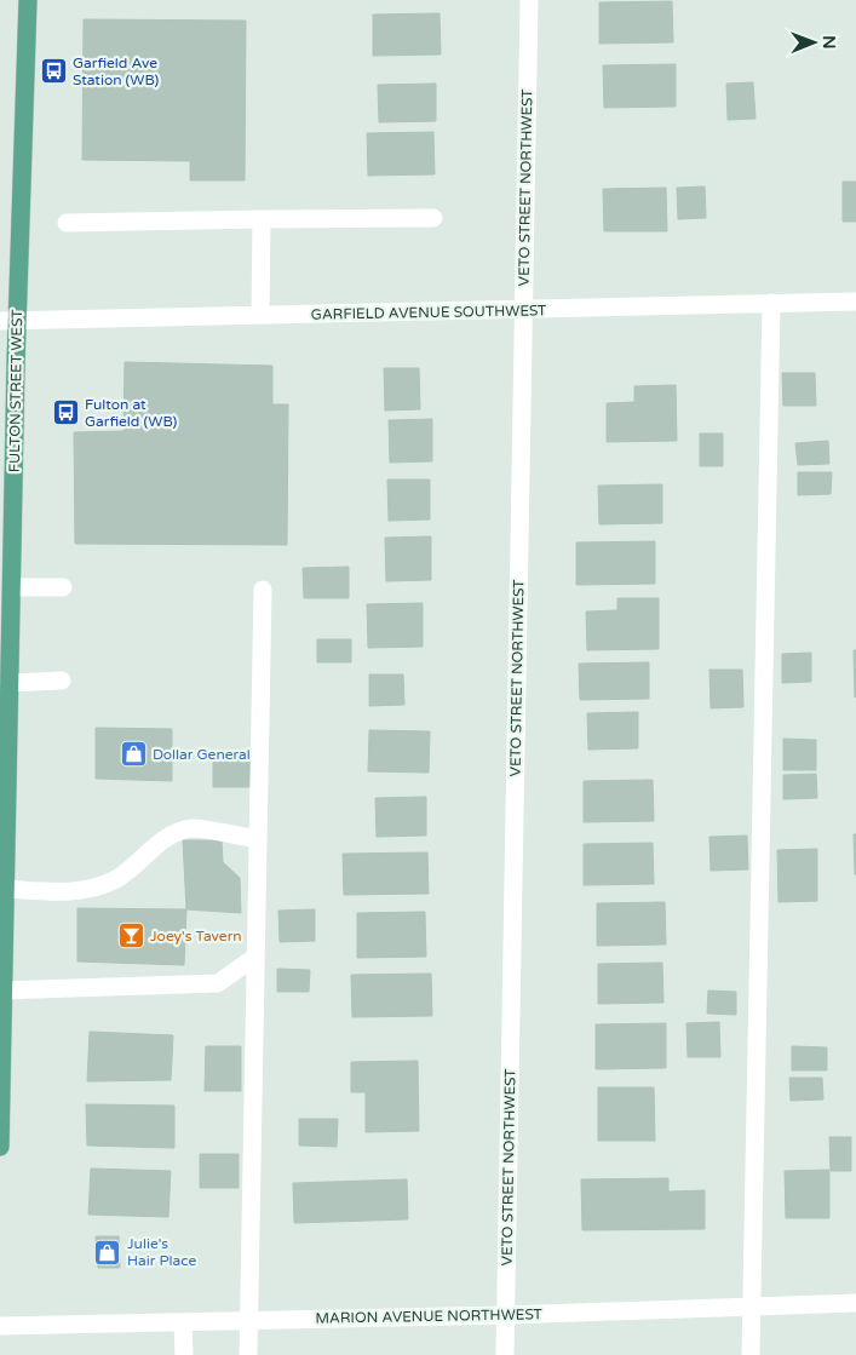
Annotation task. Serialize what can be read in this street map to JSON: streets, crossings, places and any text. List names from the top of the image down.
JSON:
{
  "streets": {
    "main road": ["FULTON STREET WEST"],
    "street": ["VETO STREET NORTHWEST", "GARFIELD AVENUE SOUTHWEST", "MARION AVENUE NORTHWEST"]
  },
  "crossings": [
    ["VETO STREET NORTHWEST", "GARFIELD AVENUE SOUTHWEST"],
    ["VETO STREET NORTHWEST", "MARION AVENUE NORTHWEST"],
    ["GARFIELD AVENUE SOUTHWEST", "FULTON STREET WEST"]
  ],
  "places": {
    "bus stop": ["Garfield Ave Station (WB)", "Fulton at Garfield (WB)"],
    "shop": ["Dollar General", "Julie's Hair Place"],
    "bar": ["Joey's Tavern"]
  },
  "north": "right"
}
